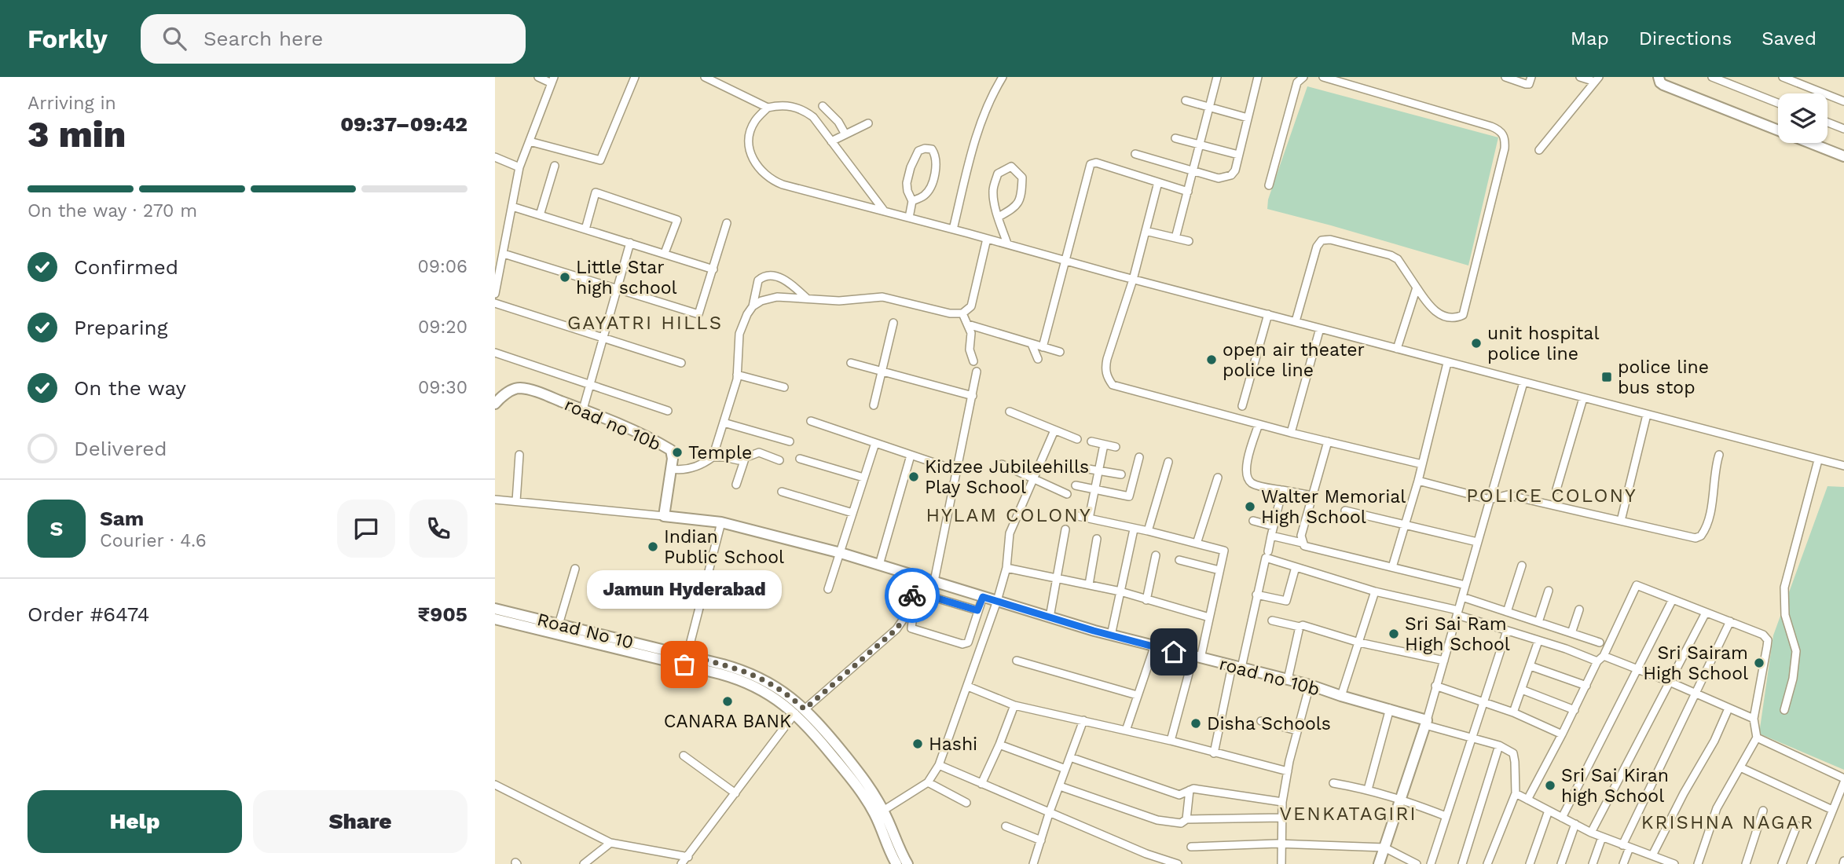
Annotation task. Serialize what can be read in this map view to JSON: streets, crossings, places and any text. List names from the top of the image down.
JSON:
{
  "streets": {
    "street": ["road no 10b", "Road No 10"]
  },
  "districts": [
    "GAYATRI HILLS",
    "POLICE COLONY",
    "HYLAM COLONY",
    "VENKATAGIRI",
    "KRISHNA NAGAR"
  ],
  "places": {
    "other": [
      "Little Star high school",
      "unit hospital police line",
      "open air theater police line",
      "Temple",
      "Kidzee Jubileehills Play School",
      "Walter Memorial High School",
      "Indian Public School",
      "Sri Sai Ram High School",
      "Sri Sairam High School",
      "Jamun Hyderabad",
      "CANARA BANK",
      "Disha Schools",
      "Hashi",
      "Sri Sai Kiran high School"
    ],
    "transit": ["police line bus stop"]
  },
  "page": {
    "header": "Forkly",
    "search": "Search here",
    "nav": ["Map", "Directions", "Saved"],
    "heading": ["3 min", "Arriving in", "09:37–09:42"],
    "panel": [
      "Sam",
      "Courier · 4.6",
      "Order #6474",
      "₹905"
    ],
    "bar": "On the way · 270 m",
    "list": [
      ["Confirmed", "09:06"],
      ["Preparing", "09:20"],
      ["On the way", "09:30"],
      "Delivered"
    ],
    "round": "S",
    "bubble": "Jamun Hyderabad",
    "buttons": ["Help", "Share"]
  }
}
